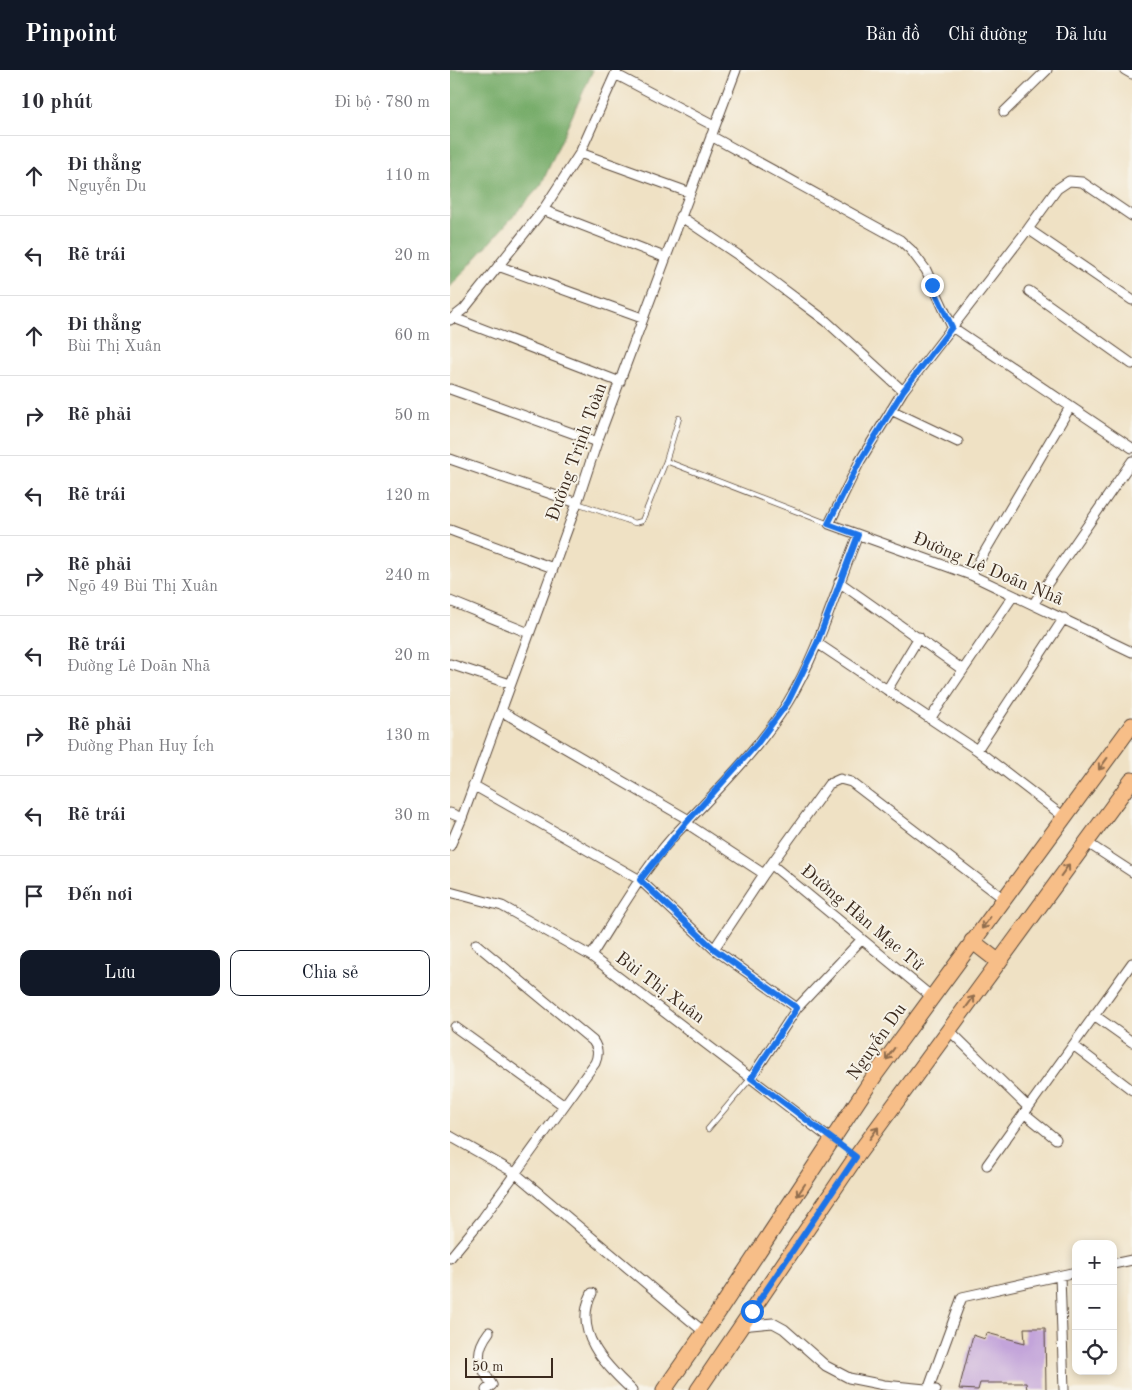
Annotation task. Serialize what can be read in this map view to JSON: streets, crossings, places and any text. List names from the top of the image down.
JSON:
{
  "streets": {
    "main road": ["Nguyễn Du"],
    "street": [
      "Đường Trịnh Toàn",
      "Đường Lê Doãn Nhã",
      "Đường Hàn Mạc Tử",
      "Bùi Thị Xuân"
    ]
  },
  "crossings": [
    ["Đường Hàn Mạc Tử", "Nguyễn Du"],
    ["Bùi Thị Xuân", "Nguyễn Du"]
  ],
  "scale_bar": "50 m",
  "page": {
    "header": "Pinpoint",
    "nav": ["Bản đồ", "Chỉ đường", "Đã lưu"],
    "heading": ["10 phút", "Đi bộ · 780 m"],
    "list": [
      ["Đi thẳng", "Nguyễn Du", "110 m"],
      ["Rẽ trái", "20 m"],
      ["Đi thẳng", "Bùi Thị Xuân", "60 m"],
      ["Rẽ phải", "50 m"],
      ["Rẽ trái", "120 m"],
      ["Rẽ phải", "Ngõ 49 Bùi Thị Xuân", "240 m"],
      ["Rẽ trái", "Đường Lê Doãn Nhã", "20 m"],
      ["Rẽ phải", "Đường Phan Huy Ích", "130 m"],
      ["Rẽ trái", "30 m"],
      "Đến nơi"
    ],
    "buttons": ["Lưu", "Chia sẻ"],
    "map_buttons": ["+", "−"],
    "scale": "50 m"
  }
}
